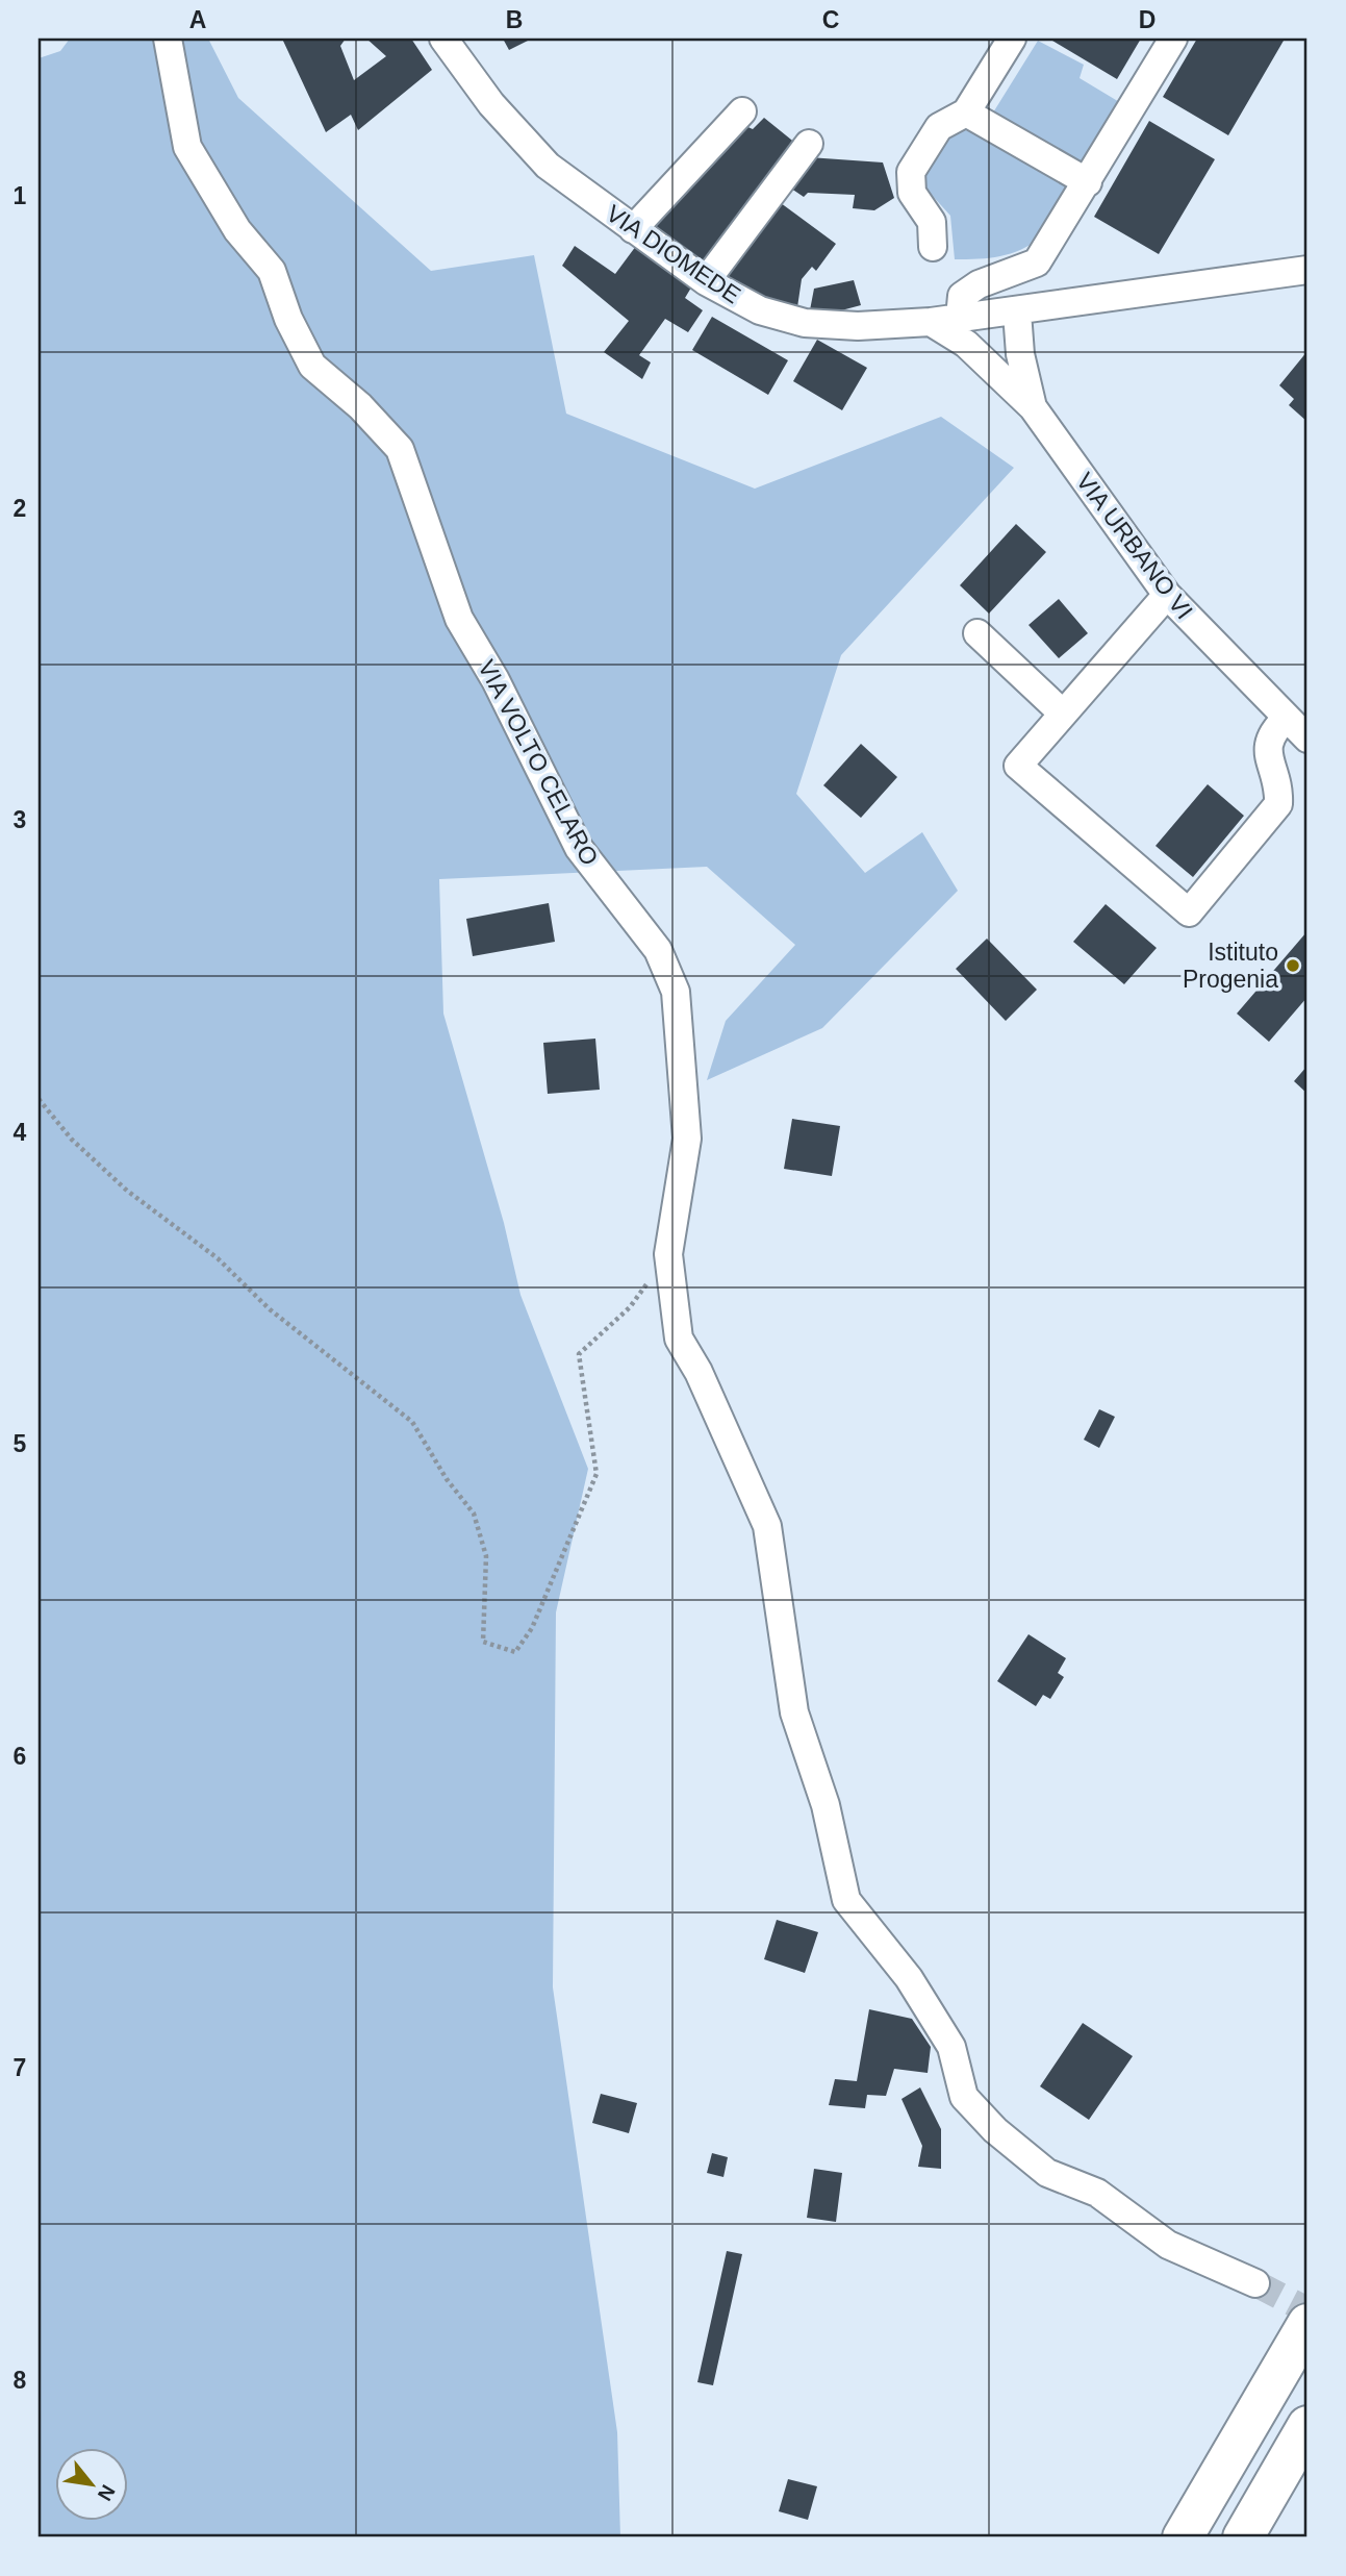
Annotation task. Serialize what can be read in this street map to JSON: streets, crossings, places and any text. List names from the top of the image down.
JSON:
{
  "streets": {
    "street": ["VIA DIOMEDE", "VIA URBANO VI", "VIA VOLTO CELARO"]
  },
  "crossings": [
    ["VIA DIOMEDE", "VIA URBANO VI"]
  ],
  "places": ["Istituto Progenia"],
  "north": "bottom right",
  "grid": {
    "columns": [
      "A",
      "B",
      "C",
      "D"
    ],
    "rows": [
      "1",
      "2",
      "3",
      "4",
      "5",
      "6",
      "7",
      "8"
    ]
  }
}
